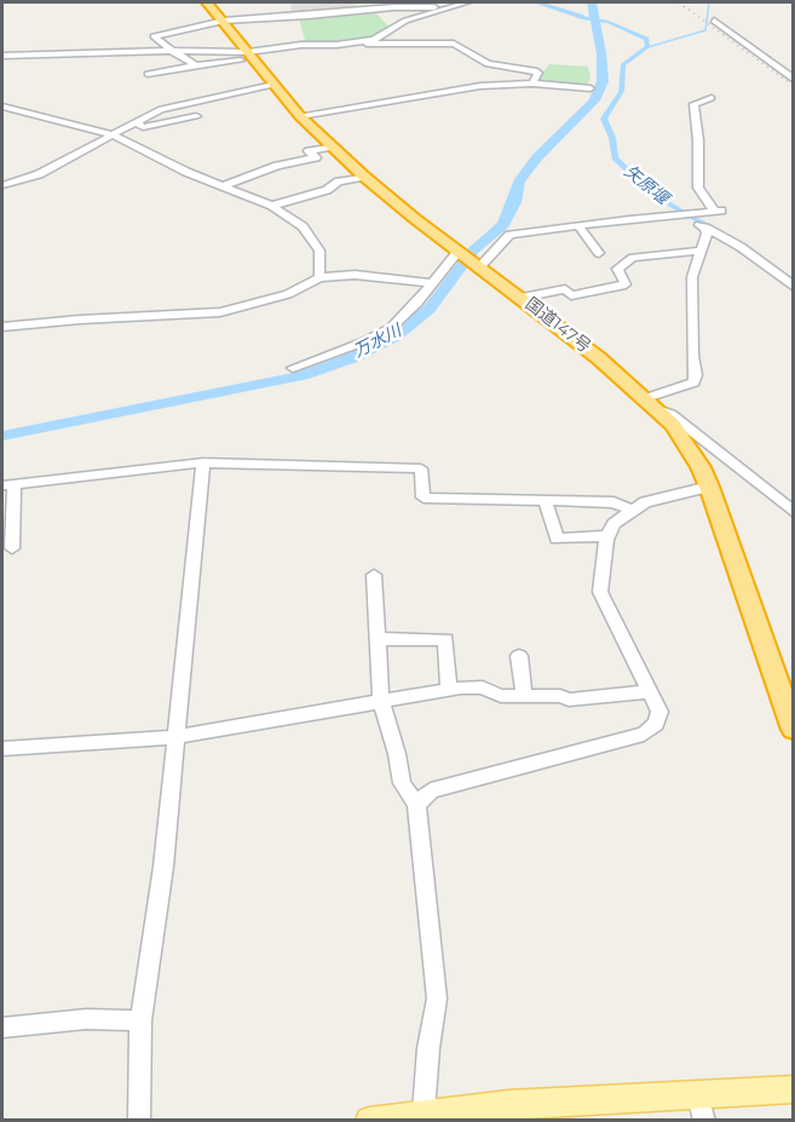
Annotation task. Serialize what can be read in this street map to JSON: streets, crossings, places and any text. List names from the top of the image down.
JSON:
{
  "streets": {
    "highway": ["国道147号"]
  },
  "water": ["矢原堰", "万水川"]
}
